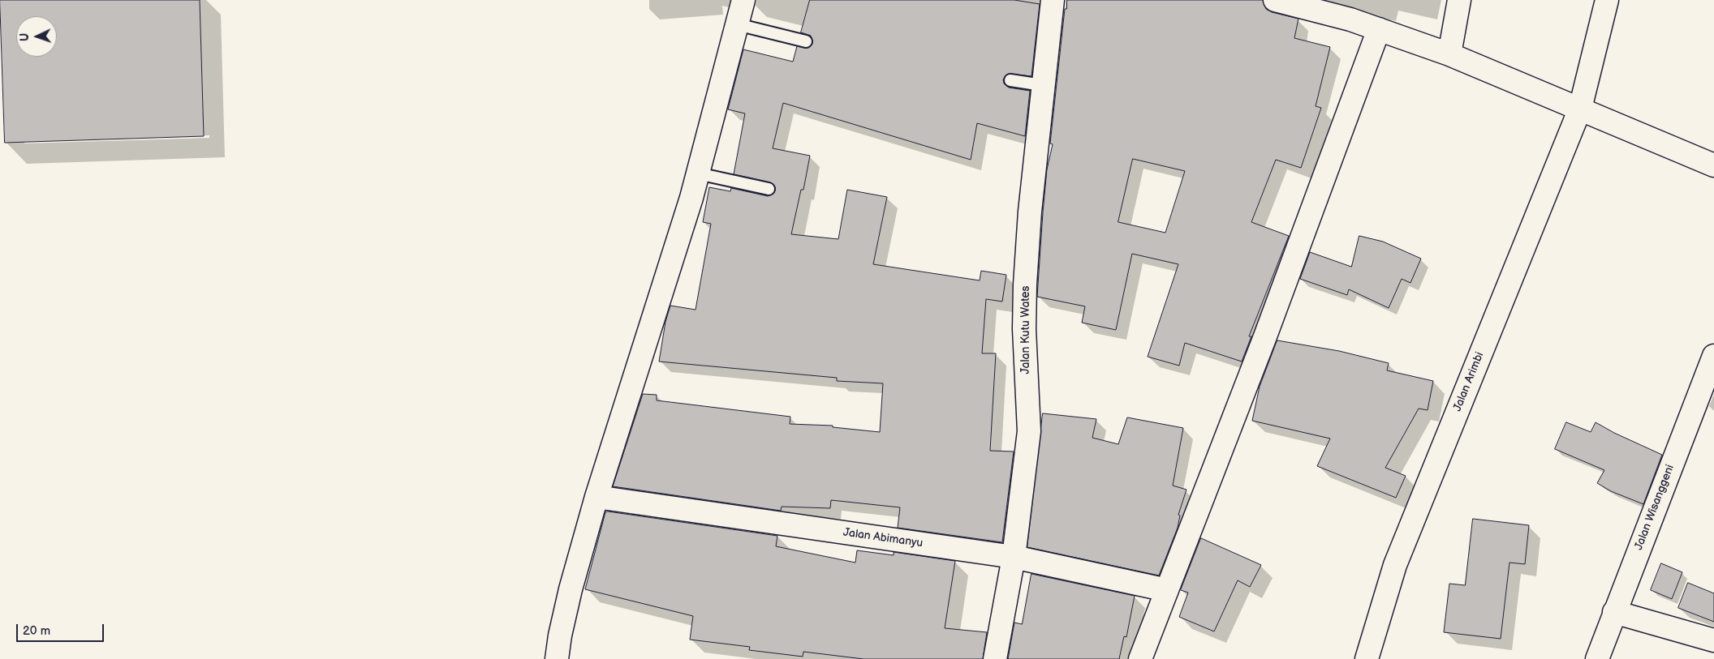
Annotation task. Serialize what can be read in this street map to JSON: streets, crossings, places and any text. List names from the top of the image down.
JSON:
{
  "streets": {
    "street": [
      "Jalan Kutu Wates",
      "Jalan Arimbi",
      "Jalan Wisanggeni",
      "Jalan Abimanyu"
    ]
  },
  "crossings": [
    ["Jalan Kutu Wates", "Jalan Abimanyu"]
  ],
  "scale_bar": "20 m",
  "north": "left"
}
